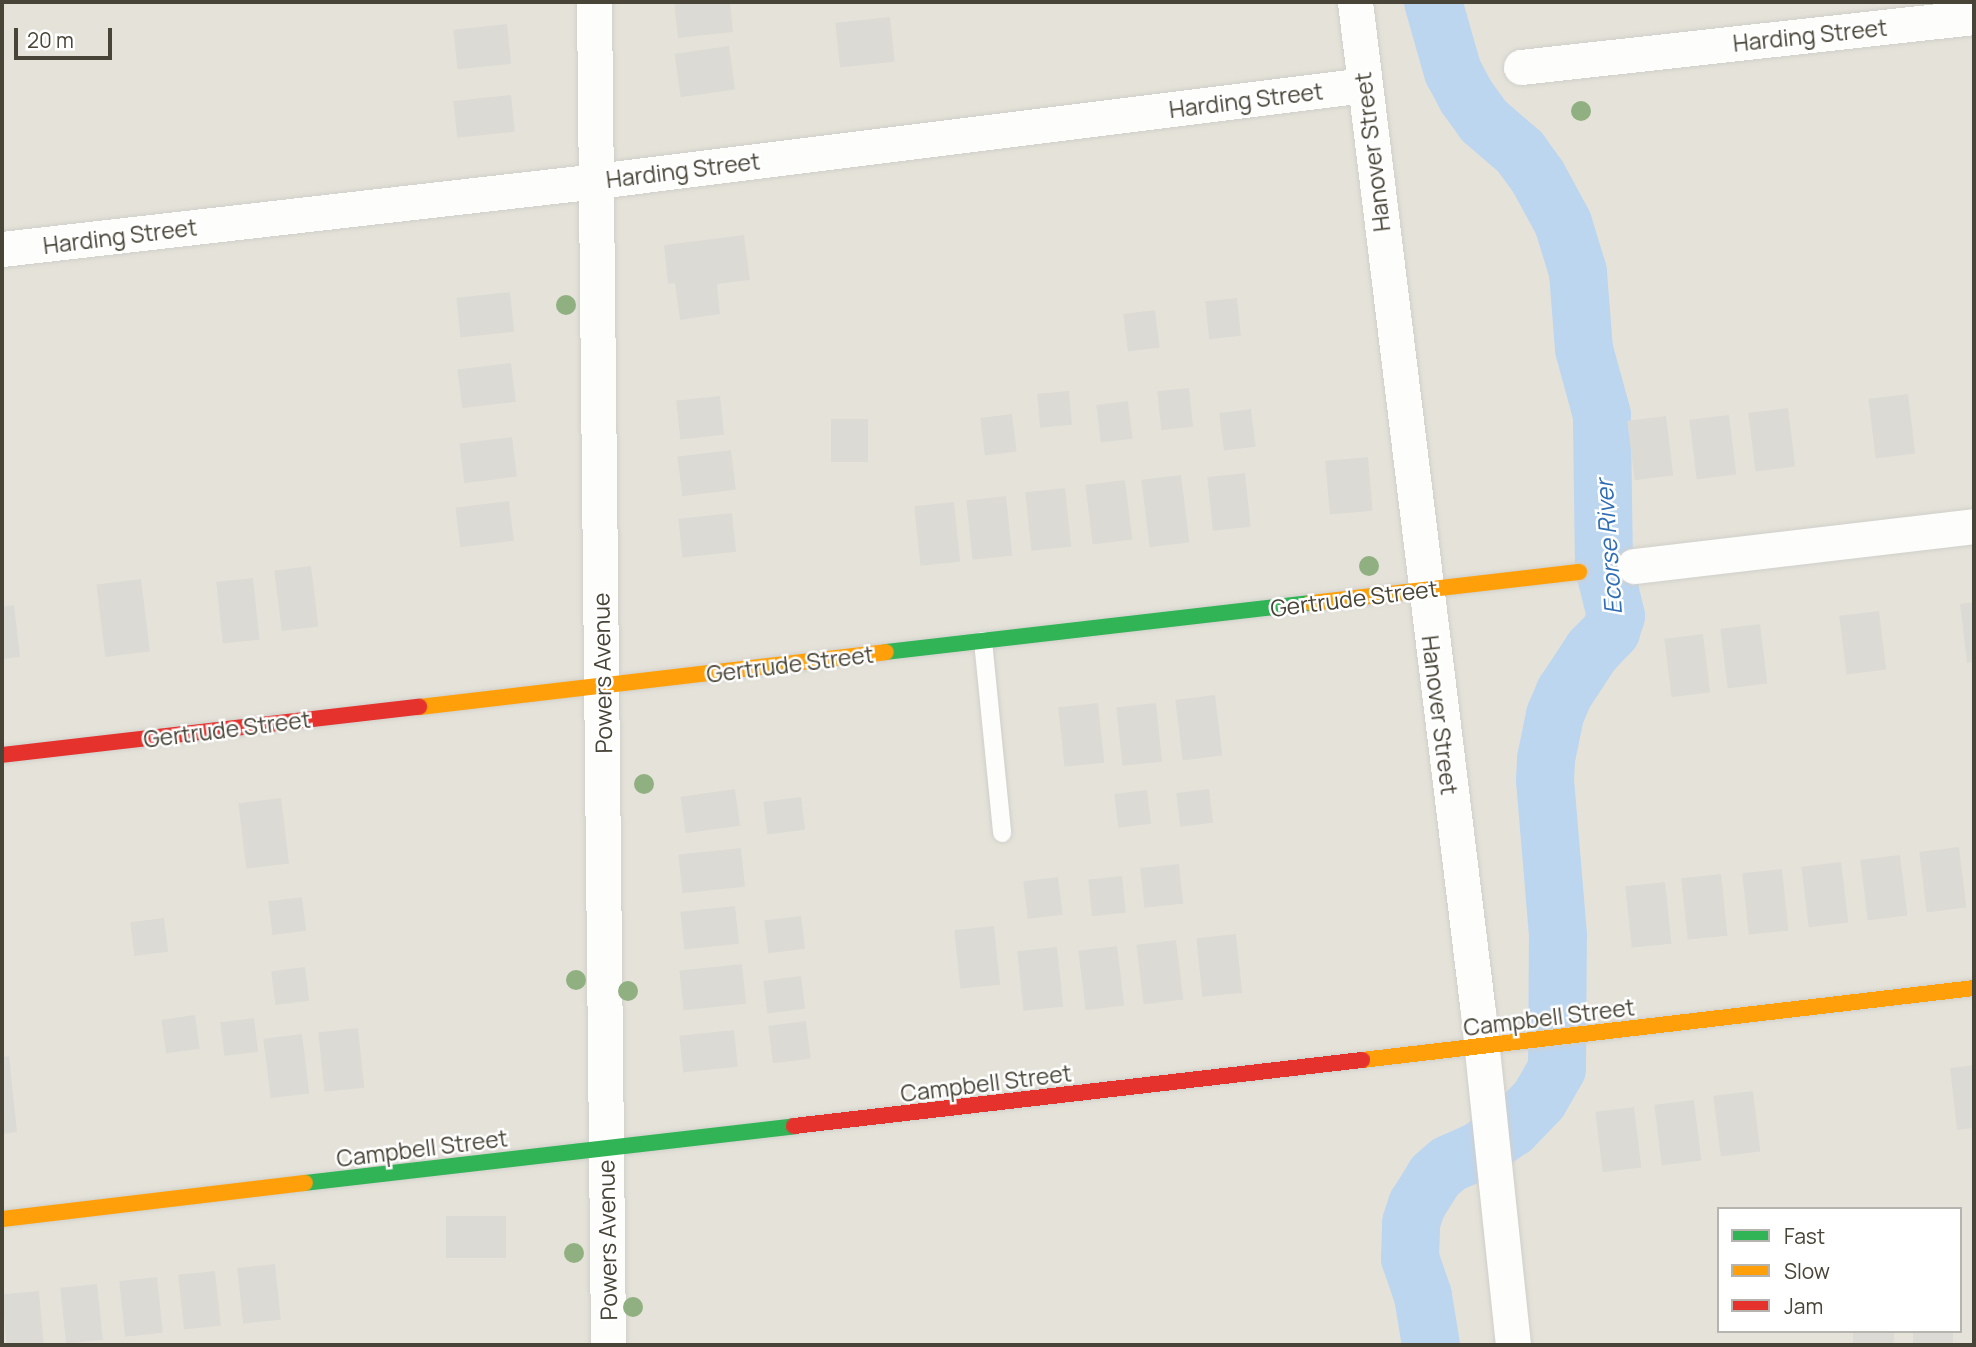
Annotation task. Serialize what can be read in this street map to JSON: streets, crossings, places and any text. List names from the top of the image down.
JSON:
{
  "streets": {
    "street": [
      "Harding Street",
      "Hanover Street",
      "Gertrude Street",
      "Powers Avenue",
      "Campbell Street"
    ]
  },
  "crossings": [
    ["Harding Street", "Hanover Street"],
    ["Harding Street", "Powers Avenue"],
    ["Hanover Street", "Gertrude Street"],
    ["Hanover Street", "Campbell Street"],
    ["Gertrude Street", "Powers Avenue"],
    ["Powers Avenue", "Campbell Street"]
  ],
  "water": ["Ecorse River"],
  "legend": ["Fast", "Slow", "Jam"],
  "scale_bar": "20 m"
}
